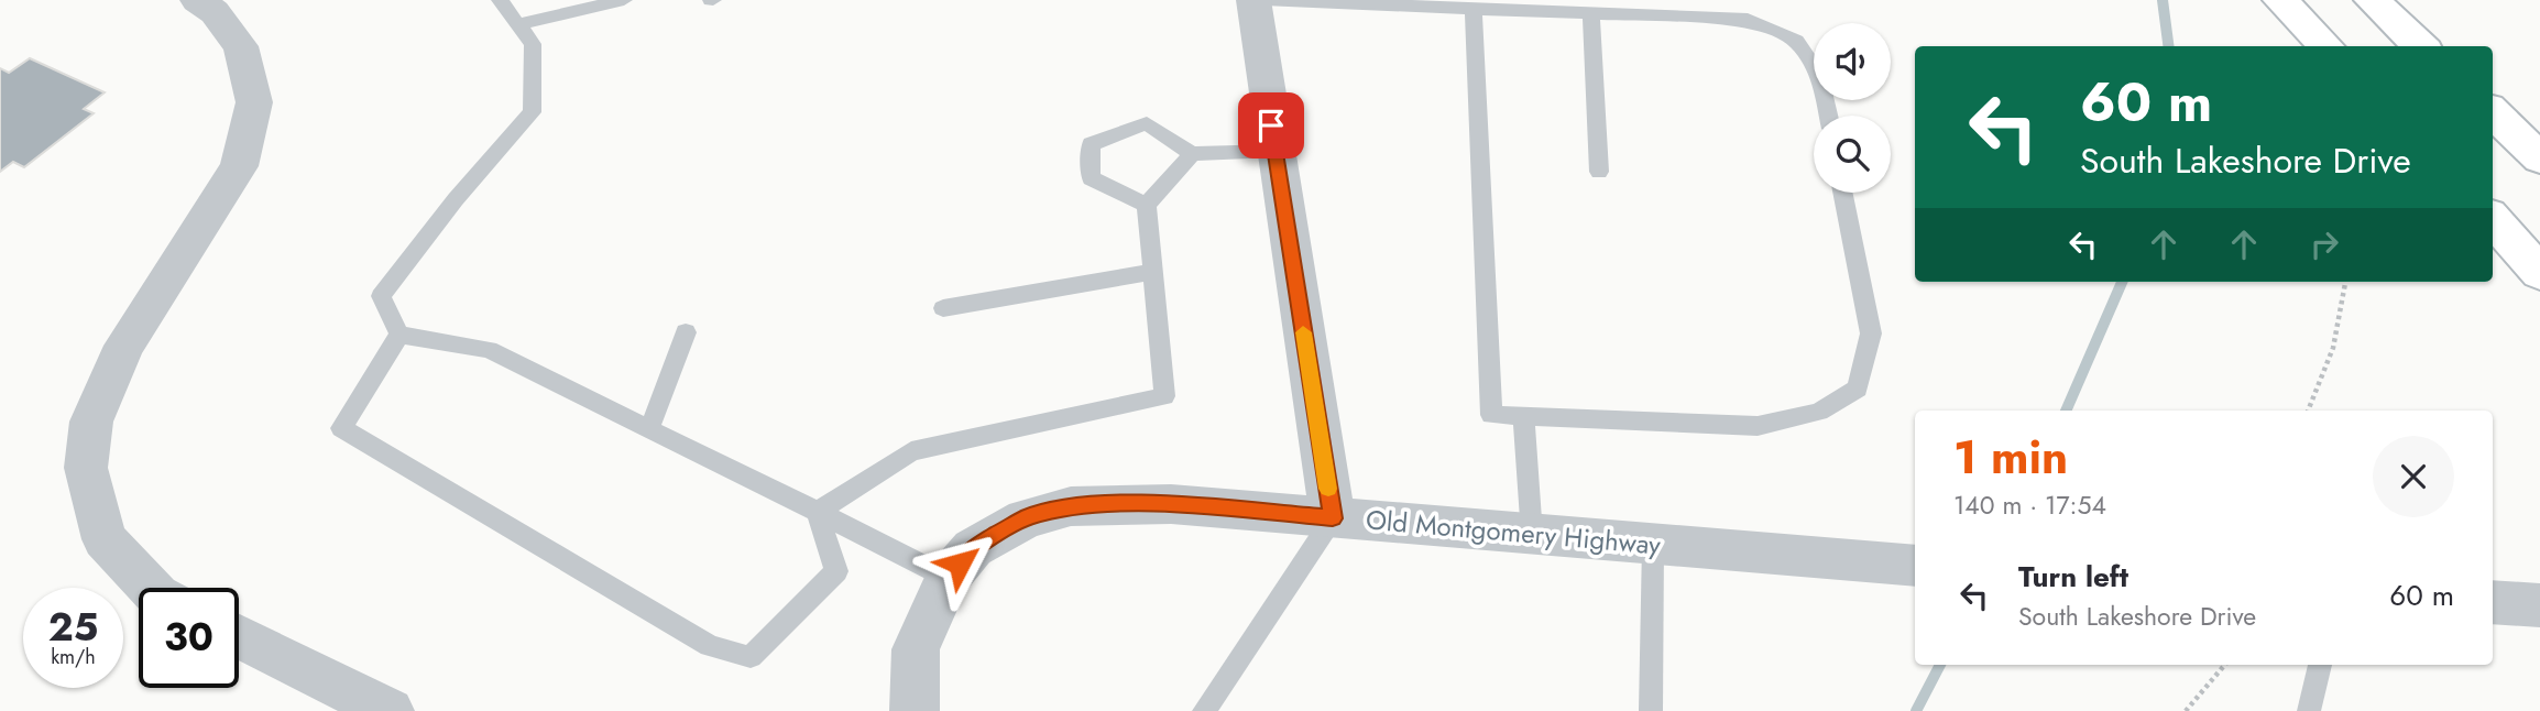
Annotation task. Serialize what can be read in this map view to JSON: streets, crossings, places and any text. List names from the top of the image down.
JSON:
{
  "streets": {
    "street": ["Old Montgomery Highway"]
  },
  "page": {
    "turn": ["60 m", "South Lakeshore Drive"],
    "heading": ["1 min", "140 m · 17:54"],
    "list": [
      {
        "name": "Turn left",
        "note": "South Lakeshore Drive",
        "value": "60 m"
      }
    ],
    "speed": "25 km/h",
    "limit": "30"
  }
}
